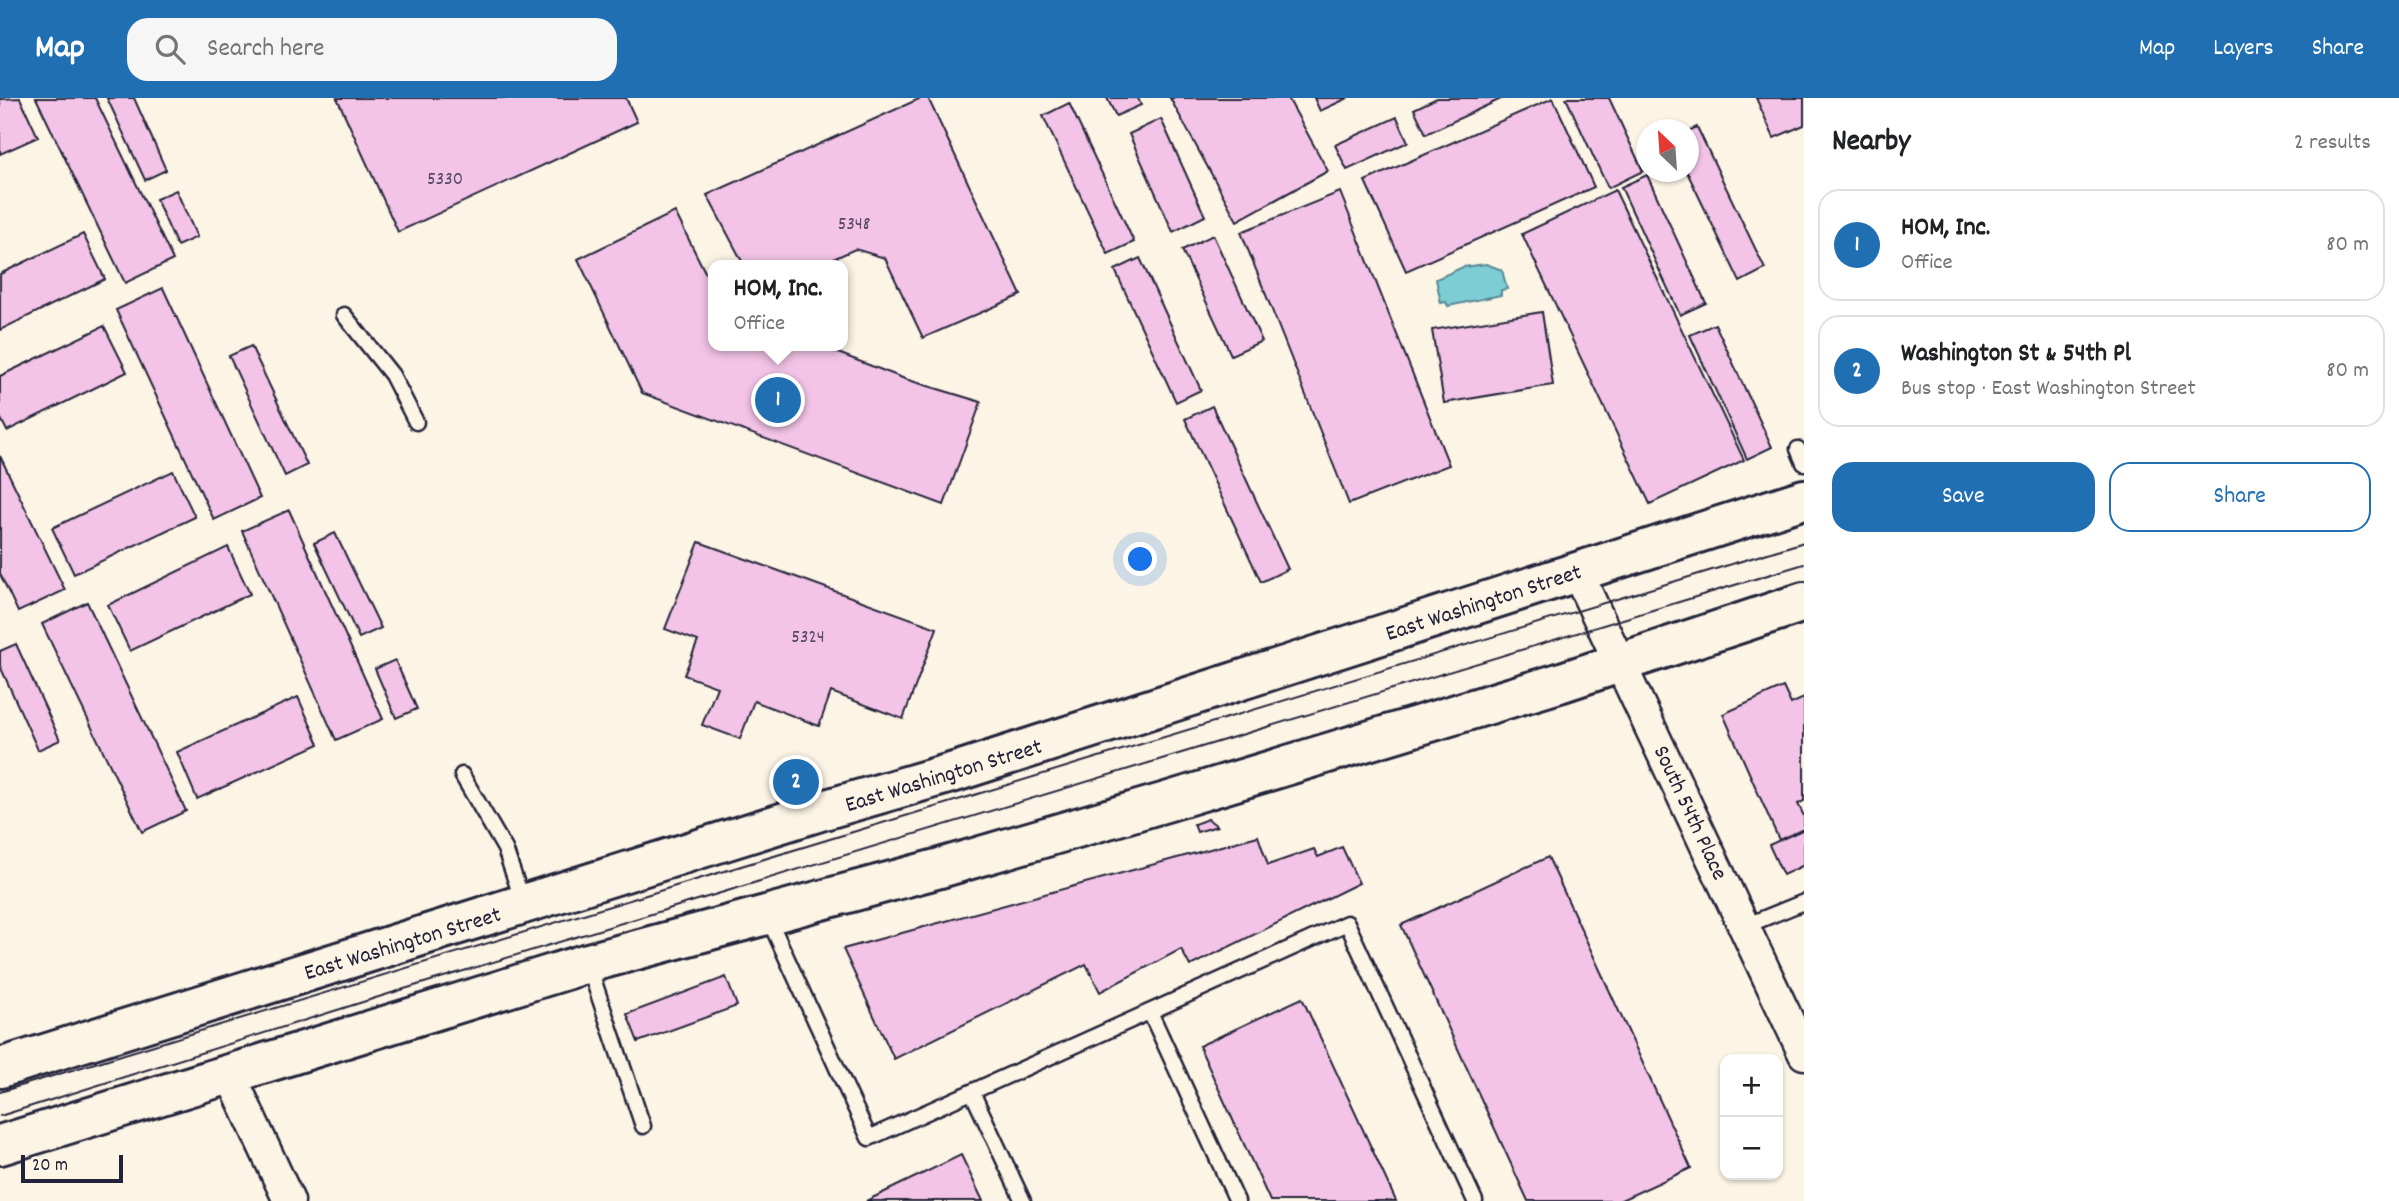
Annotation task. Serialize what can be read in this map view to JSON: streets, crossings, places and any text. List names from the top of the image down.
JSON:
{
  "streets": {
    "main road": ["East Washington Street"],
    "street": ["South 54th Place"]
  },
  "crossings": [
    ["East Washington Street", "South 54th Place"]
  ],
  "house_numbers": ["5330", "5348", "5324"],
  "scale_bar": "20 m",
  "north": "top left",
  "page": {
    "header": "Map",
    "search": "Search here",
    "nav": ["Map", "Layers", "Share"],
    "heading": ["Nearby", "2 results"],
    "list": [
      {
        "mark": "1",
        "name": "HOM, Inc.",
        "note": "Office",
        "value": "80 m"
      },
      {
        "mark": "2",
        "name": "Washington St & 54th Pl",
        "note": "Bus stop · East Washington Street",
        "value": "80 m"
      }
    ],
    "popup": ["HOM, Inc.", "Office"],
    "pins": ["1", "2"],
    "buttons": ["Save", "Share"],
    "map_buttons": ["+", "−"],
    "scale": "20 m"
  }
}
